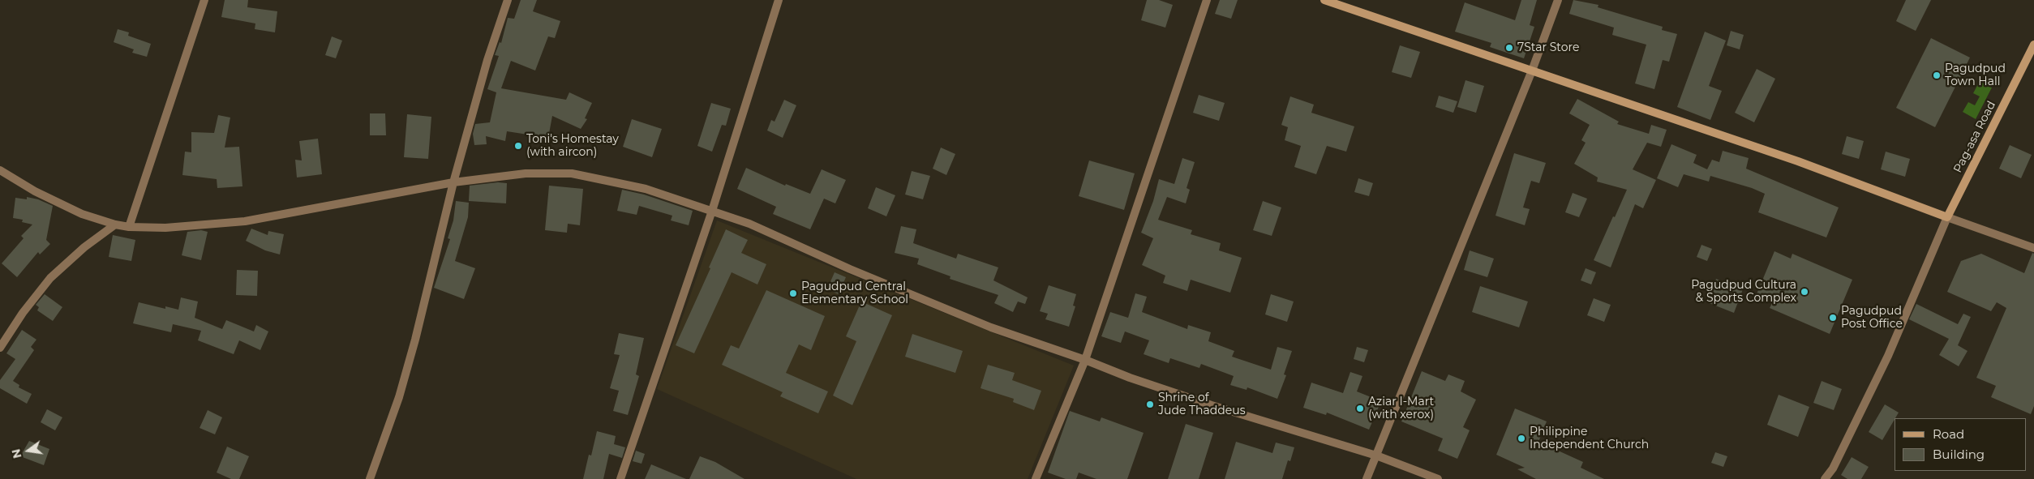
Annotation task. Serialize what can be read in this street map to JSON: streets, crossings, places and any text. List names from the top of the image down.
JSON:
{
  "streets": {
    "main road": ["Pag-asa Road"]
  },
  "places": [
    "7Star Store",
    "Pagudpud Town Hall",
    "Toni's Homestay (with aircon)",
    "Pagudpud Cultura & Sports Complex",
    "Pagudpud Central Elementary School",
    "Pagudpud Post Office",
    "Shrine of Jude Thaddeus",
    "Aziar I-Mart (with xerox)",
    "Philippine Independent Church"
  ],
  "legend": ["Road", "Building"],
  "north": "left"
}
